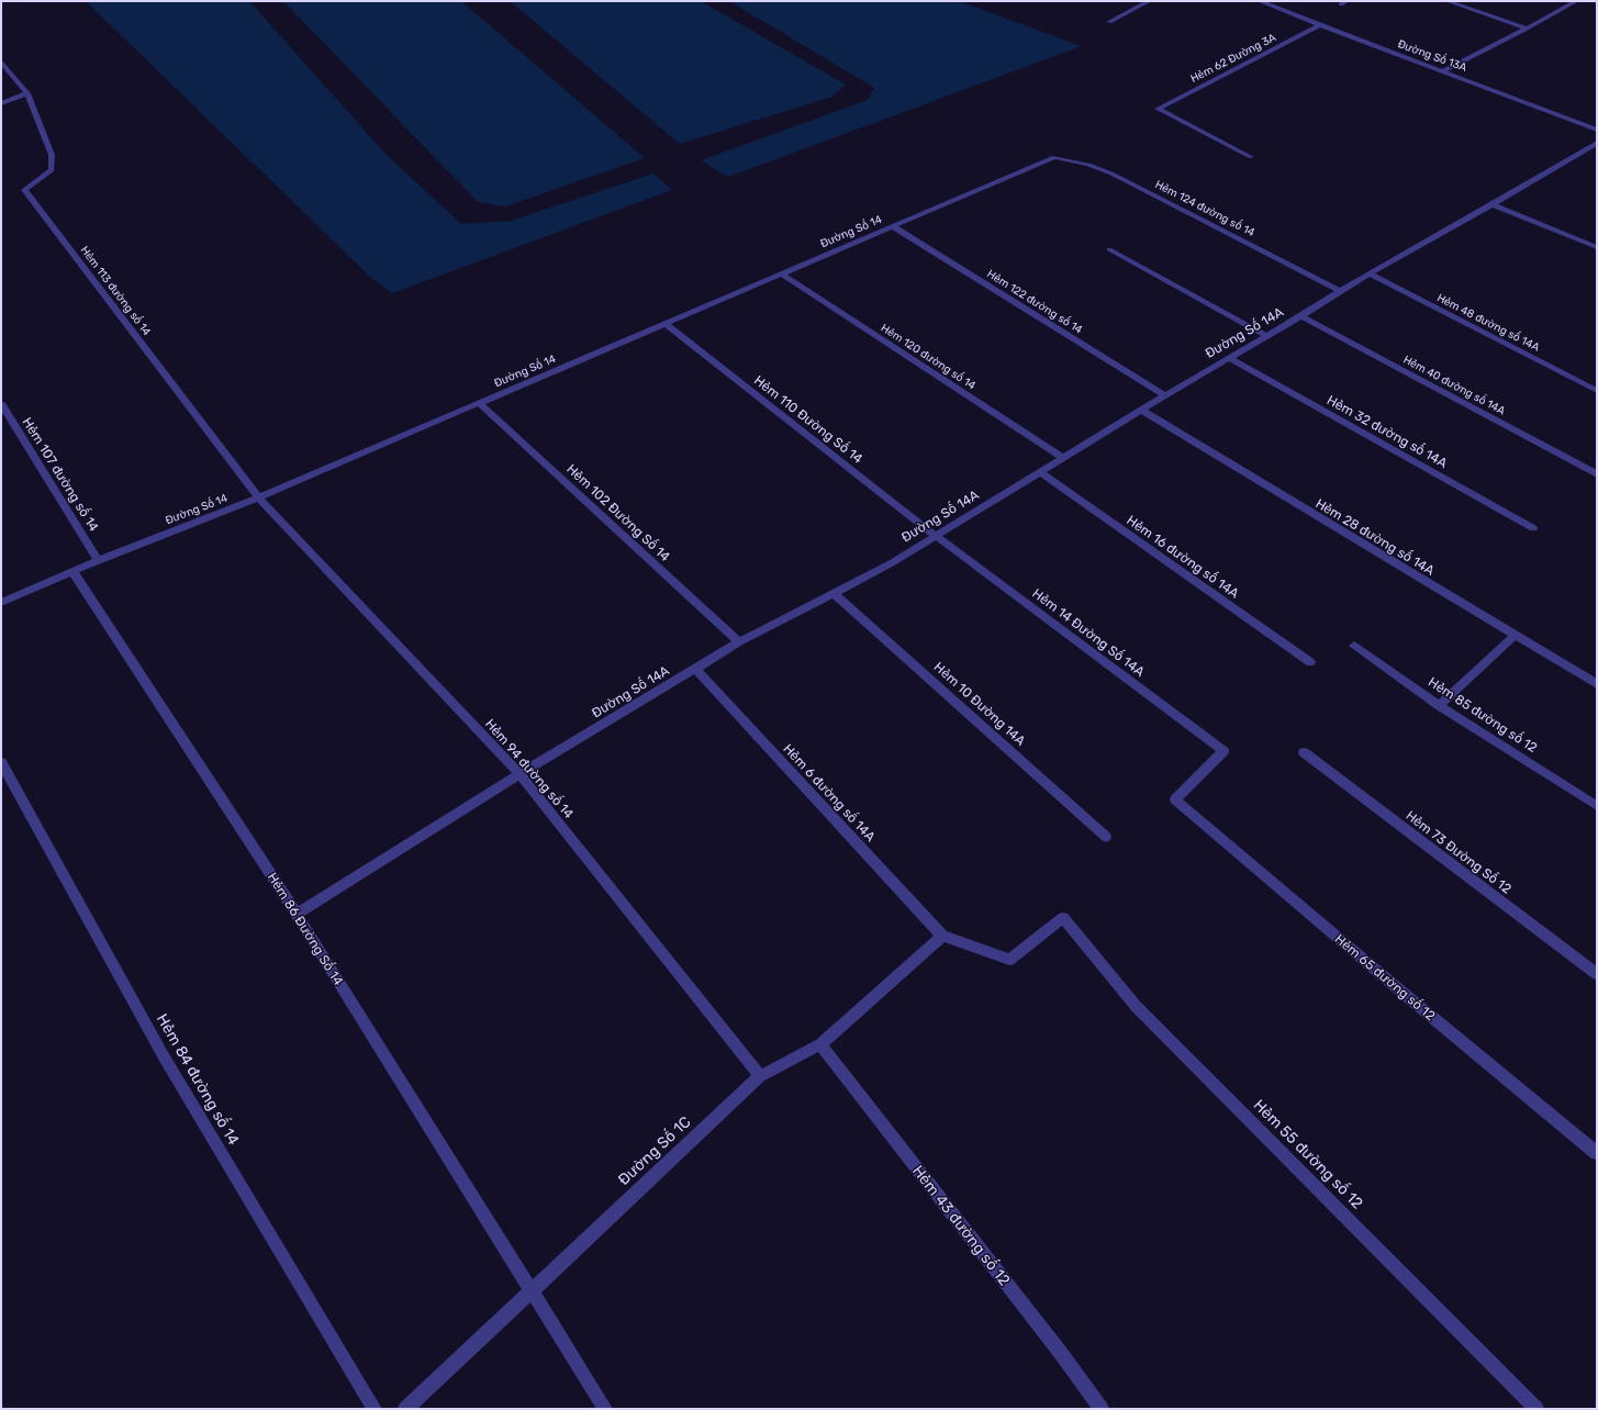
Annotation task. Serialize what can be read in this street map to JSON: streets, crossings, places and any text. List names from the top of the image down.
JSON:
{
  "streets": {
    "street": [
      "Đường Số 13A",
      "Hẻm 62 Đường 3A",
      "Hẻm 124 đường số 14",
      "Đường Số 14",
      "Hẻm 113 đường số 14",
      "Hẻm 122 đường số 14",
      "Hẻm 48 đường số 14A",
      "Đường Số 14A",
      "Hẻm 120 đường số 14",
      "Hẻm 40 đường số 14A",
      "Hẻm 110 Đường Số 14",
      "Hẻm 32 đường số 14A",
      "Hẻm 107 đường số 14",
      "Hẻm 102 Đường Số 14",
      "Hẻm 28 đường số 14A",
      "Hẻm 16 đường số 14A",
      "Hẻm 14 Đường Số 14A",
      "Hẻm 10 Đường 14A",
      "Hẻm 85 đường số 12",
      "Hẻm 94 đường số 14",
      "Hẻm 6 đường số 14A",
      "Hẻm 73 Đường Số 12",
      "Hẻm 86 Đường Số 14",
      "Hẻm 65 đường số 12",
      "Hẻm 84 đường số 14",
      "Đường Số 1C",
      "Hẻm 55 đường số 12",
      "Hẻm 43 đường số 12"
    ]
  },
  "crossings": [
    ["Đường Số 13A", "Hẻm 62 Đường 3A"],
    ["Hẻm 124 đường số 14", "Đường Số 14"],
    ["Hẻm 124 đường số 14", "Đường Số 14A"],
    ["Đường Số 14", "Hẻm 113 đường số 14"],
    ["Đường Số 14", "Hẻm 122 đường số 14"],
    ["Đường Số 14", "Hẻm 120 đường số 14"],
    ["Đường Số 14", "Hẻm 110 Đường Số 14"],
    ["Đường Số 14", "Hẻm 107 đường số 14"],
    ["Đường Số 14", "Hẻm 102 Đường Số 14"],
    ["Đường Số 14", "Hẻm 94 đường số 14"],
    ["Đường Số 14", "Hẻm 86 Đường Số 14"],
    ["Hẻm 113 đường số 14", "Hẻm 94 đường số 14"],
    ["Hẻm 122 đường số 14", "Đường Số 14A"],
    ["Hẻm 48 đường số 14A", "Đường Số 14A"],
    ["Đường Số 14A", "Hẻm 120 đường số 14"],
    ["Đường Số 14A", "Hẻm 40 đường số 14A"],
    ["Đường Số 14A", "Hẻm 110 Đường Số 14"],
    ["Đường Số 14A", "Hẻm 32 đường số 14A"],
    ["Đường Số 14A", "Hẻm 102 Đường Số 14"],
    ["Đường Số 14A", "Hẻm 28 đường số 14A"],
    ["Đường Số 14A", "Hẻm 16 đường số 14A"],
    ["Đường Số 14A", "Hẻm 14 Đường Số 14A"],
    ["Đường Số 14A", "Hẻm 10 Đường 14A"],
    ["Đường Số 14A", "Hẻm 94 đường số 14"],
    ["Đường Số 14A", "Hẻm 6 đường số 14A"],
    ["Đường Số 14A", "Hẻm 86 Đường Số 14"],
    ["Hẻm 110 Đường Số 14", "Hẻm 14 Đường Số 14A"],
    ["Hẻm 14 Đường Số 14A", "Hẻm 65 đường số 12"],
    ["Hẻm 94 đường số 14", "Đường Số 1C"],
    ["Hẻm 6 đường số 14A", "Đường Số 1C"],
    ["Hẻm 6 đường số 14A", "Hẻm 55 đường số 12"],
    ["Hẻm 86 Đường Số 14", "Đường Số 1C"],
    ["Đường Số 1C", "Hẻm 55 đường số 12"],
    ["Đường Số 1C", "Hẻm 43 đường số 12"]
  ]
}
